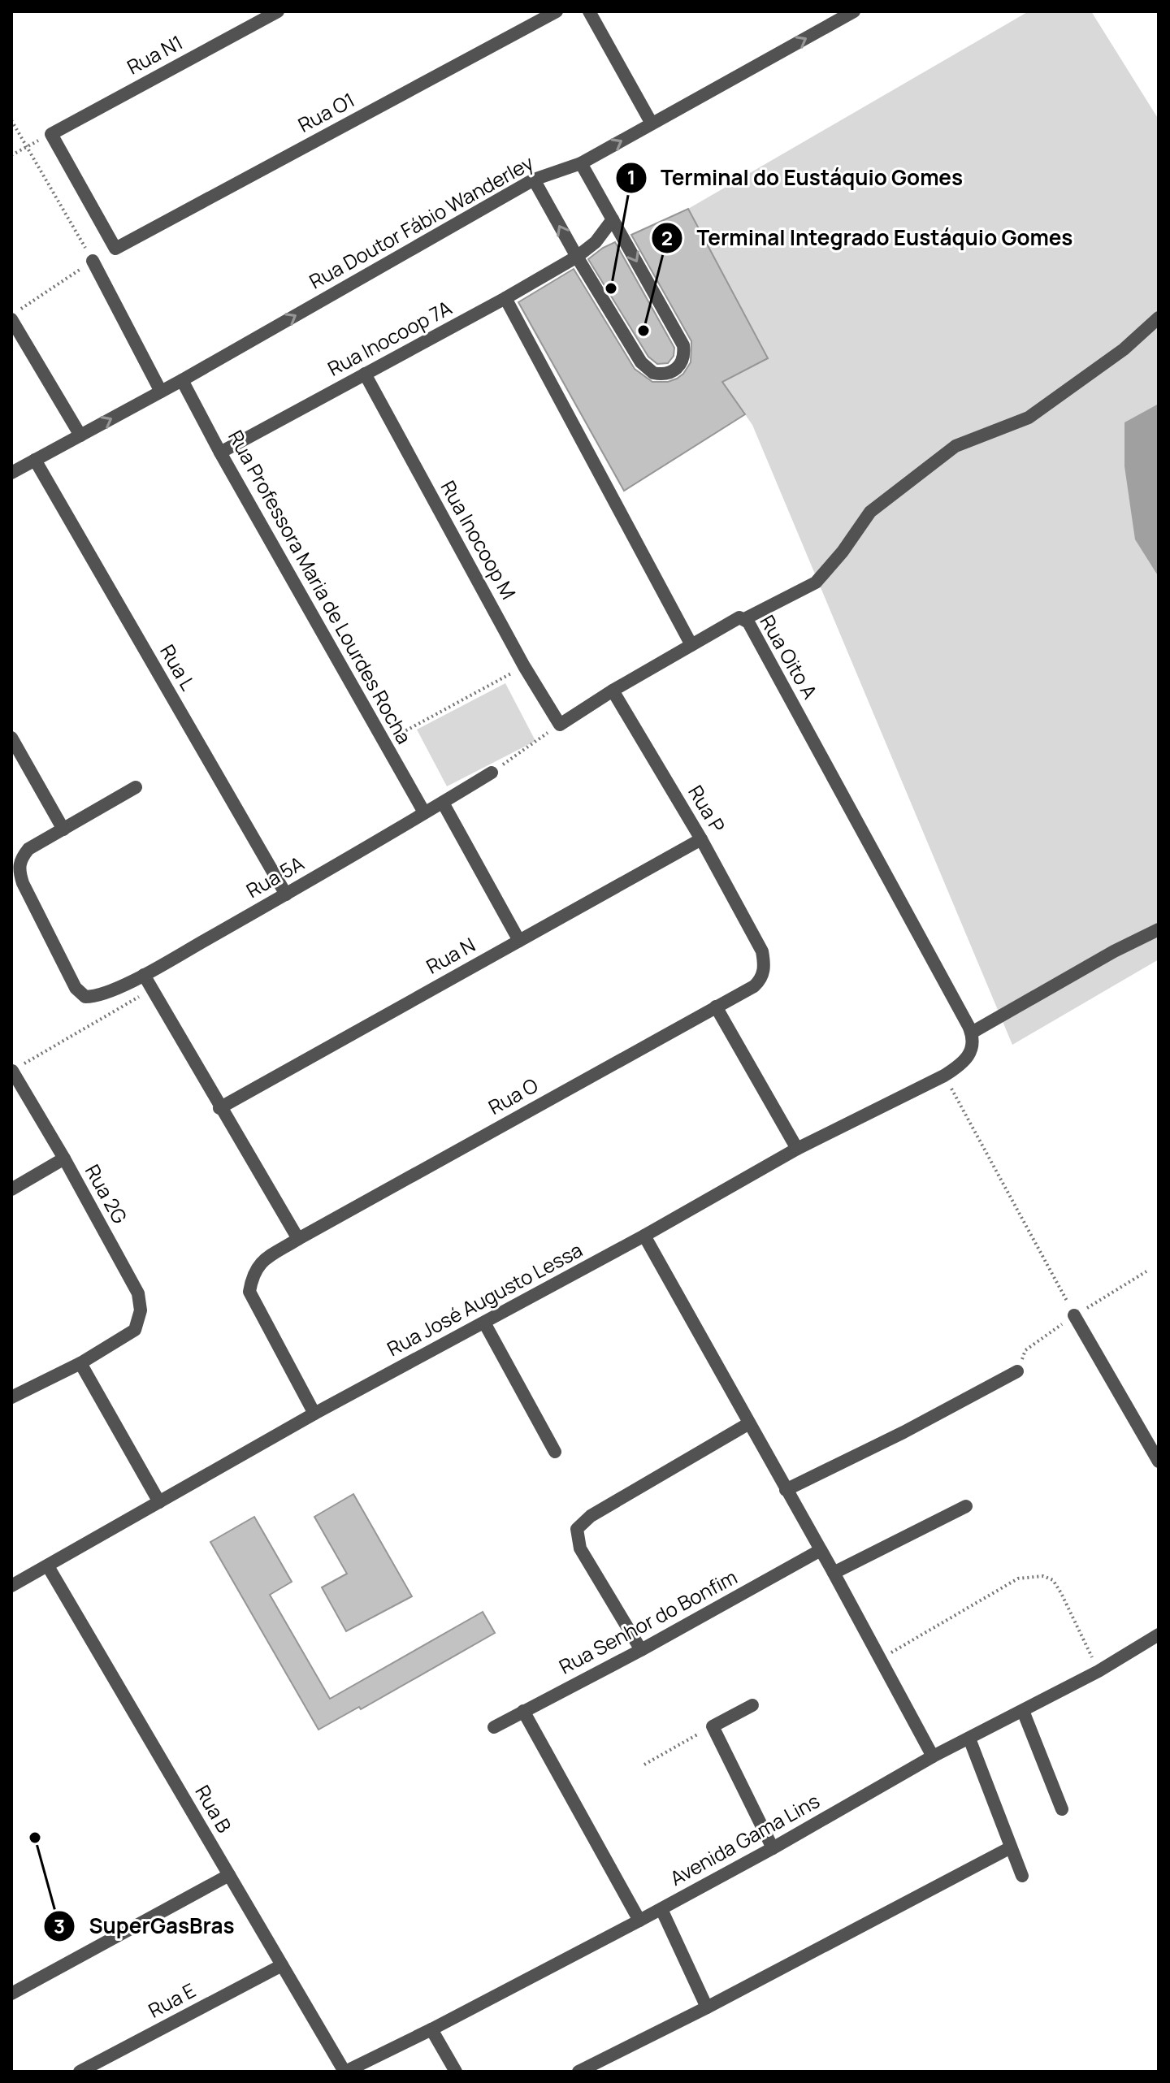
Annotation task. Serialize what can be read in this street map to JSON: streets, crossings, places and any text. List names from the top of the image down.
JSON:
{
  "streets": {
    "street": [
      "Rua N1",
      "Rua O1",
      "Rua Doutor Fábio Wanderley",
      "Rua Inocoop 7A",
      "Rua Inocoop M",
      "Rua Professora Maria de Lourdes Rocha",
      "Rua Oito A",
      "Rua L",
      "Rua P",
      "Rua 5A",
      "Rua N",
      "Rua O",
      "Rua 2G",
      "Rua José Augusto Lessa",
      "Rua Senhor do Bonfim",
      "Rua B",
      "Avenida Gama Lins",
      "Rua E"
    ]
  },
  "crossings": [
    ["Rua N1", "Rua O1"],
    ["Rua Doutor Fábio Wanderley", "Rua Professora Maria de Lourdes Rocha"],
    ["Rua Doutor Fábio Wanderley", "Rua L"],
    ["Rua Inocoop 7A", "Rua Inocoop M"],
    ["Rua Inocoop 7A", "Rua Professora Maria de Lourdes Rocha"],
    ["Rua Professora Maria de Lourdes Rocha", "Rua 5A"],
    ["Rua Oito A", "Rua P"],
    ["Rua Oito A", "Rua José Augusto Lessa"],
    ["Rua L", "Rua 5A"],
    ["Rua P", "Rua N"],
    ["Rua P", "Rua O"],
    ["Rua O", "Rua José Augusto Lessa"],
    ["Rua José Augusto Lessa", "Rua B"],
    ["Rua B", "Avenida Gama Lins"],
    ["Rua B", "Rua E"]
  ],
  "one_way": ["Rua Doutor Fábio Wanderley"],
  "places": ["Terminal do Eustáquio Gomes", "Terminal Integrado Eustáquio Gomes", "SuperGasBras"]
}
